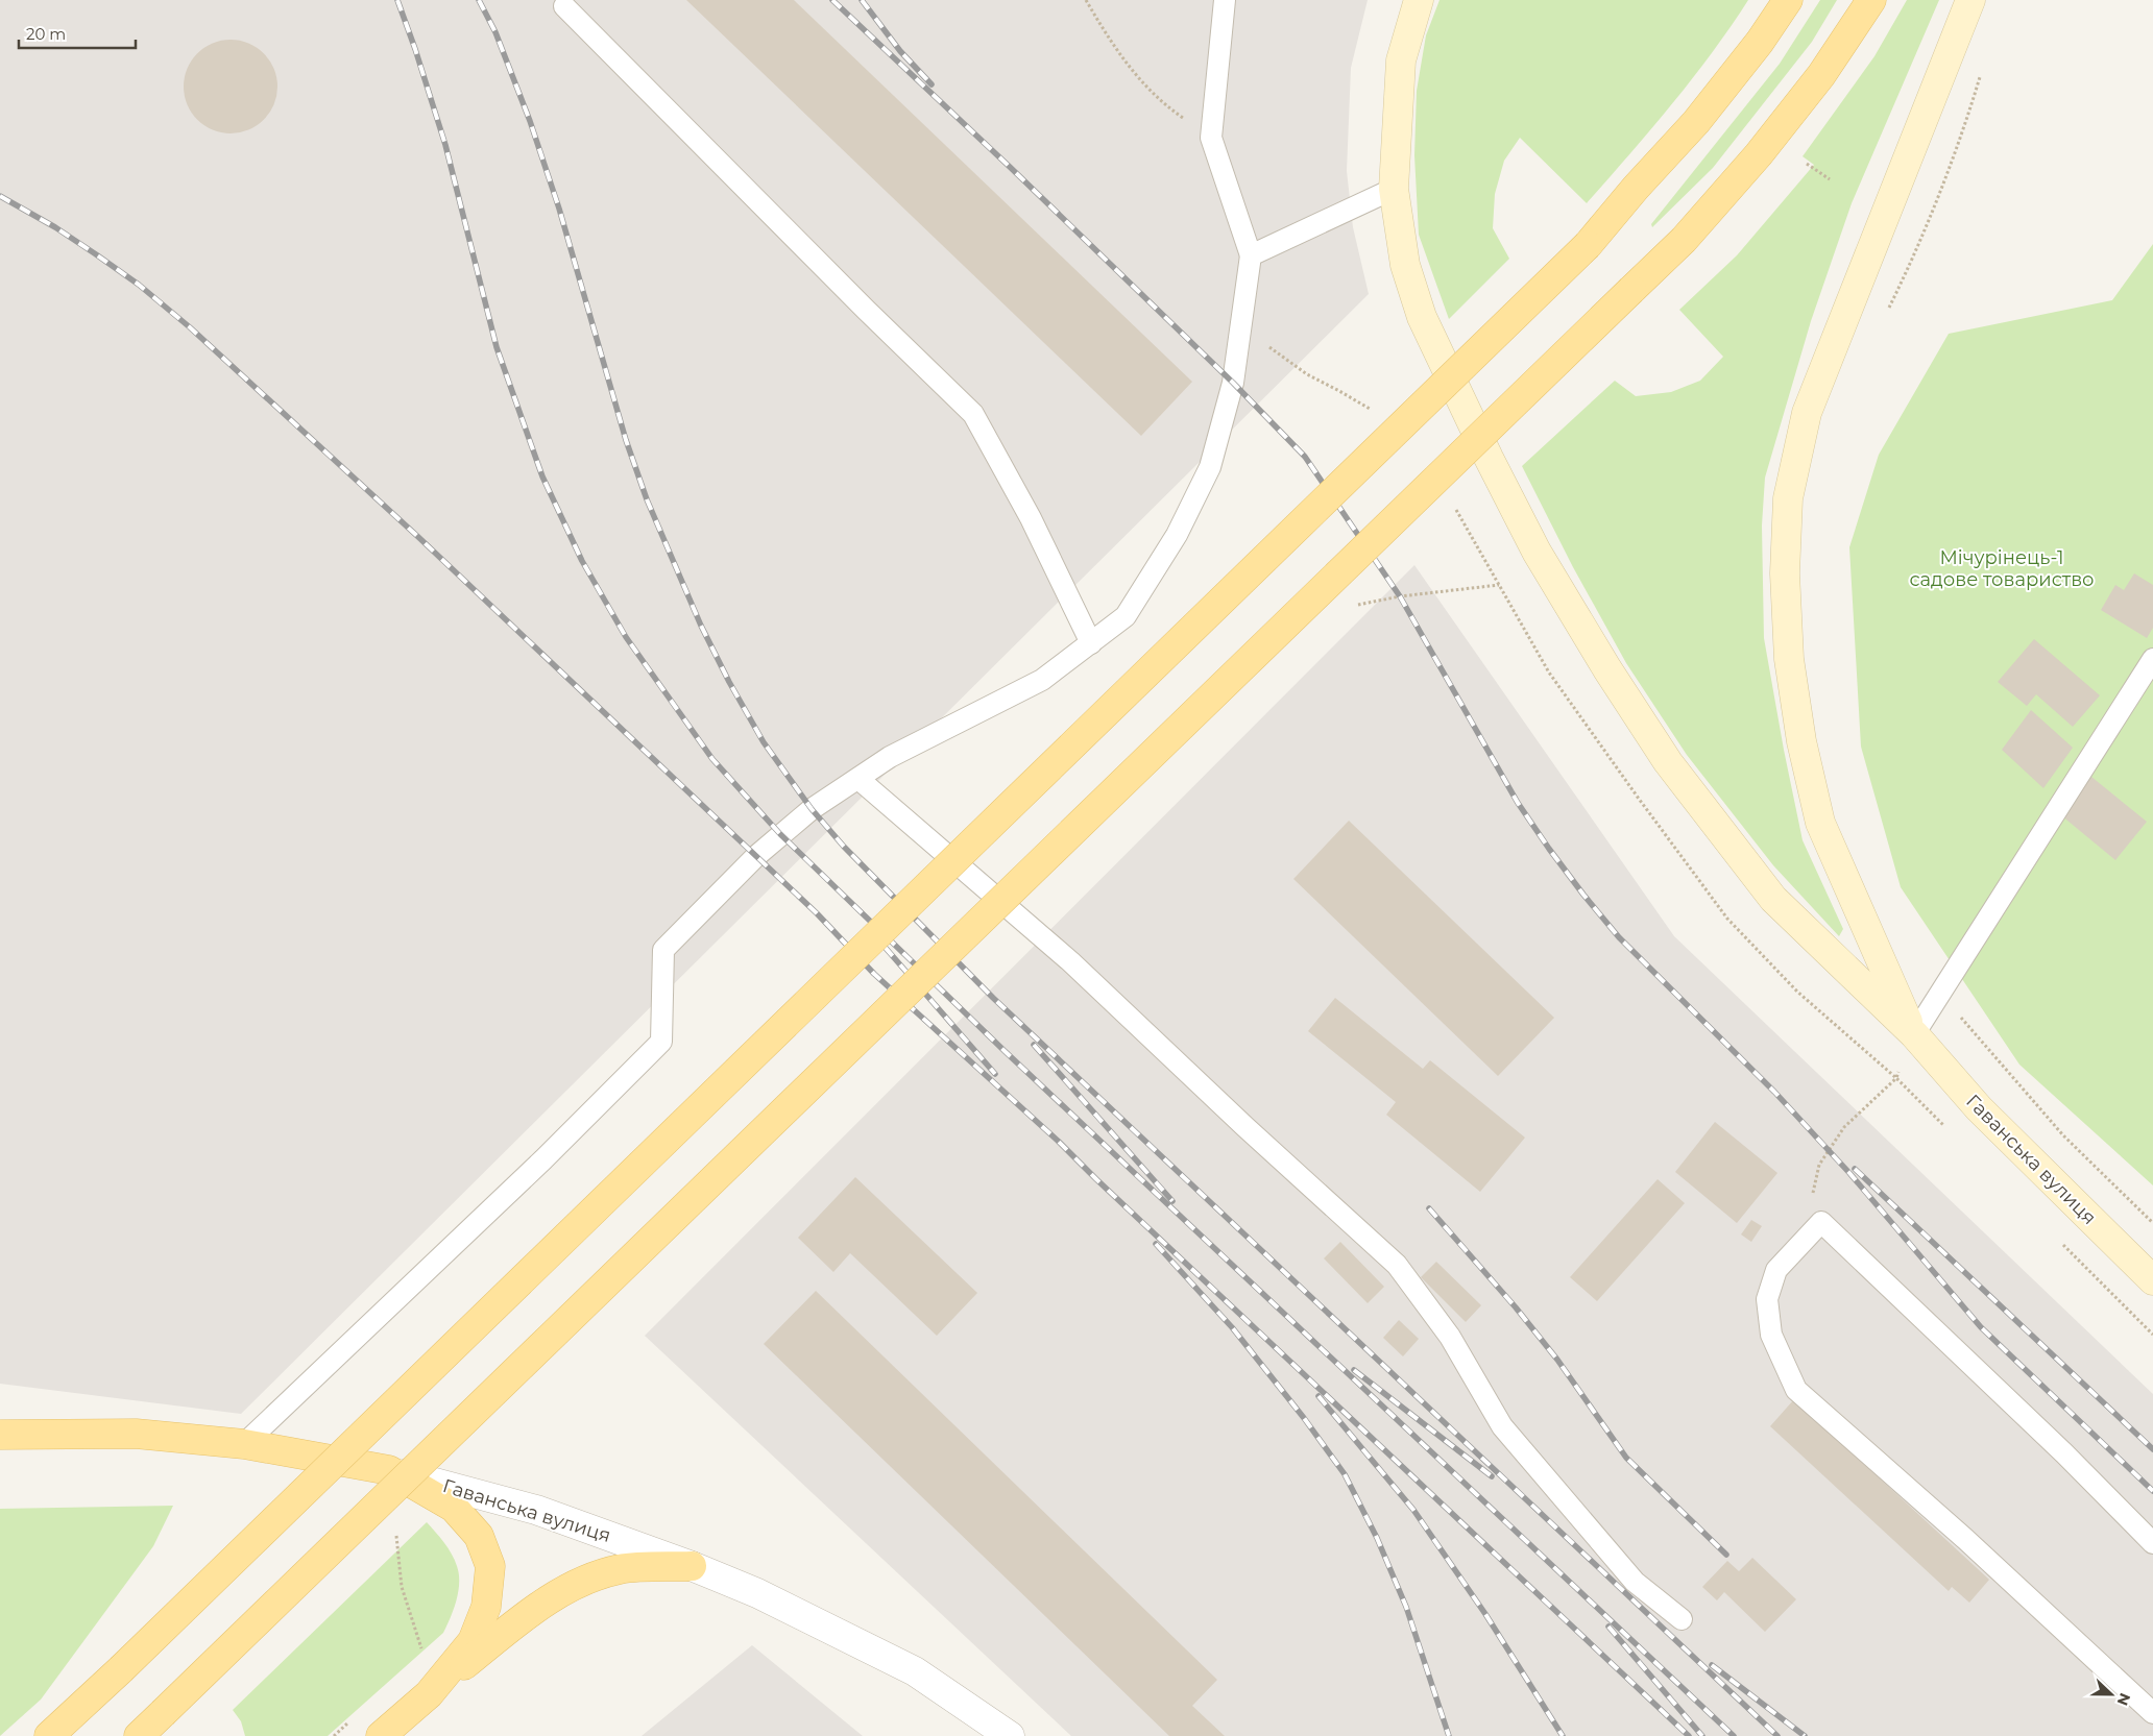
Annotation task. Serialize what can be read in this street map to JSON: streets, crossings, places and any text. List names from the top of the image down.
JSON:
{
  "streets": {
    "main road": ["Гаванська вулиця"]
  },
  "parks": ["Мічурінець-1 садове товариство"],
  "scale_bar": "20 m",
  "north": "right"
}
